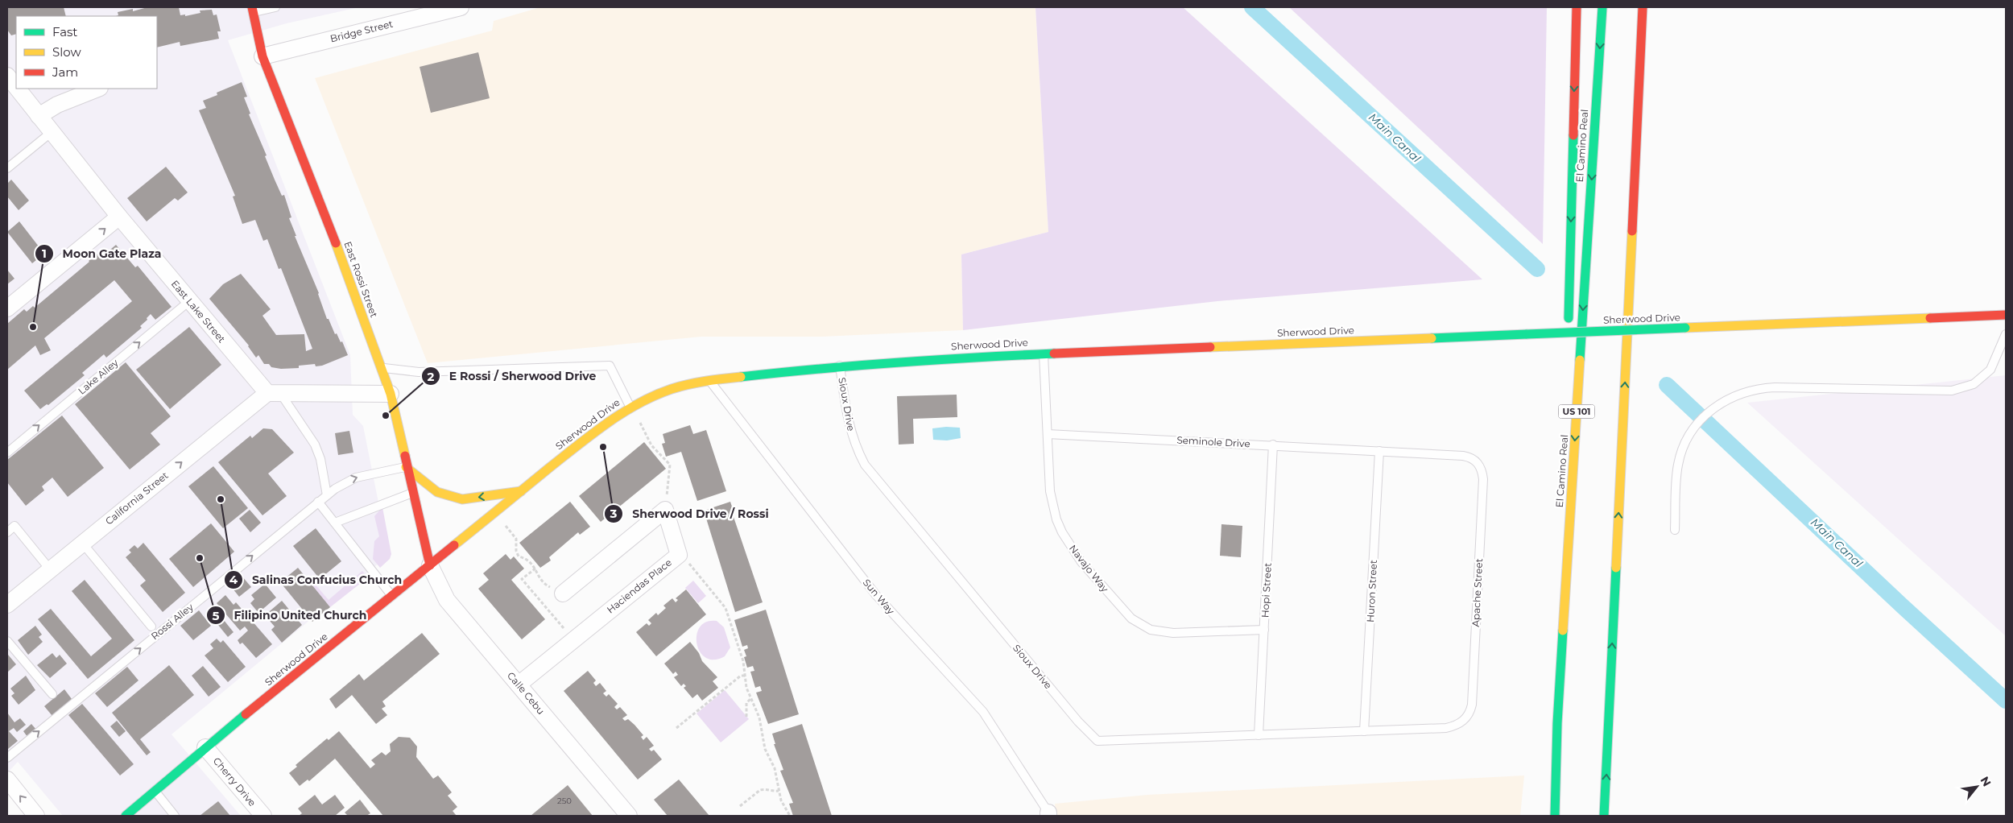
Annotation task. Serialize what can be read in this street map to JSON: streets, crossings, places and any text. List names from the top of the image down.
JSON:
{
  "streets": {
    "main road": [
      "El Camino Real",
      "East Rossi Street",
      "Sherwood Drive",
      "US 101"
    ],
    "street": [
      "Bridge Street",
      "East Lake Street",
      "California Street",
      "Haciendas Place",
      "Calle Cebu",
      "Cherry Drive"
    ],
    "lane": [
      "Lake Alley",
      "Sioux Drive",
      "Seminole Drive",
      "Navajo Way",
      "Hopi Street",
      "Huron Street",
      "Apache Street",
      "Sun Way",
      "Rossi Alley"
    ]
  },
  "crossings": [
    ["Bridge Street", "East Rossi Street"],
    ["East Rossi Street", "Sherwood Drive"],
    ["East Rossi Street", "Rossi Alley"],
    ["East Rossi Street", "Calle Cebu"],
    ["East Lake Street", "Lake Alley"],
    ["East Lake Street", "California Street"],
    ["Sherwood Drive", "Sioux Drive"],
    ["Sherwood Drive", "Navajo Way"],
    ["Sherwood Drive", "Sun Way"],
    ["Sherwood Drive", "Calle Cebu"],
    ["Sherwood Drive", "Cherry Drive"],
    ["Sioux Drive", "Hopi Street"],
    ["Sioux Drive", "Huron Street"],
    ["Sioux Drive", "Apache Street"],
    ["Seminole Drive", "Navajo Way"],
    ["Seminole Drive", "Hopi Street"],
    ["Seminole Drive", "Huron Street"],
    ["Seminole Drive", "Apache Street"],
    ["Navajo Way", "Hopi Street"],
    ["Haciendas Place", "Calle Cebu"],
    ["Huron Street", "Apache Street"]
  ],
  "one_way": ["Lake Alley", "California Street", "Rossi Alley"],
  "water": ["Main Canal"],
  "places": [
    "Moon Gate Plaza",
    "E Rossi / Sherwood Drive",
    "Sherwood Drive / Rossi",
    "Salinas Confucius Church",
    "Filipino United Church"
  ],
  "house_numbers": ["250"],
  "legend": ["Fast", "Slow", "Jam"],
  "north": "top right"
}
